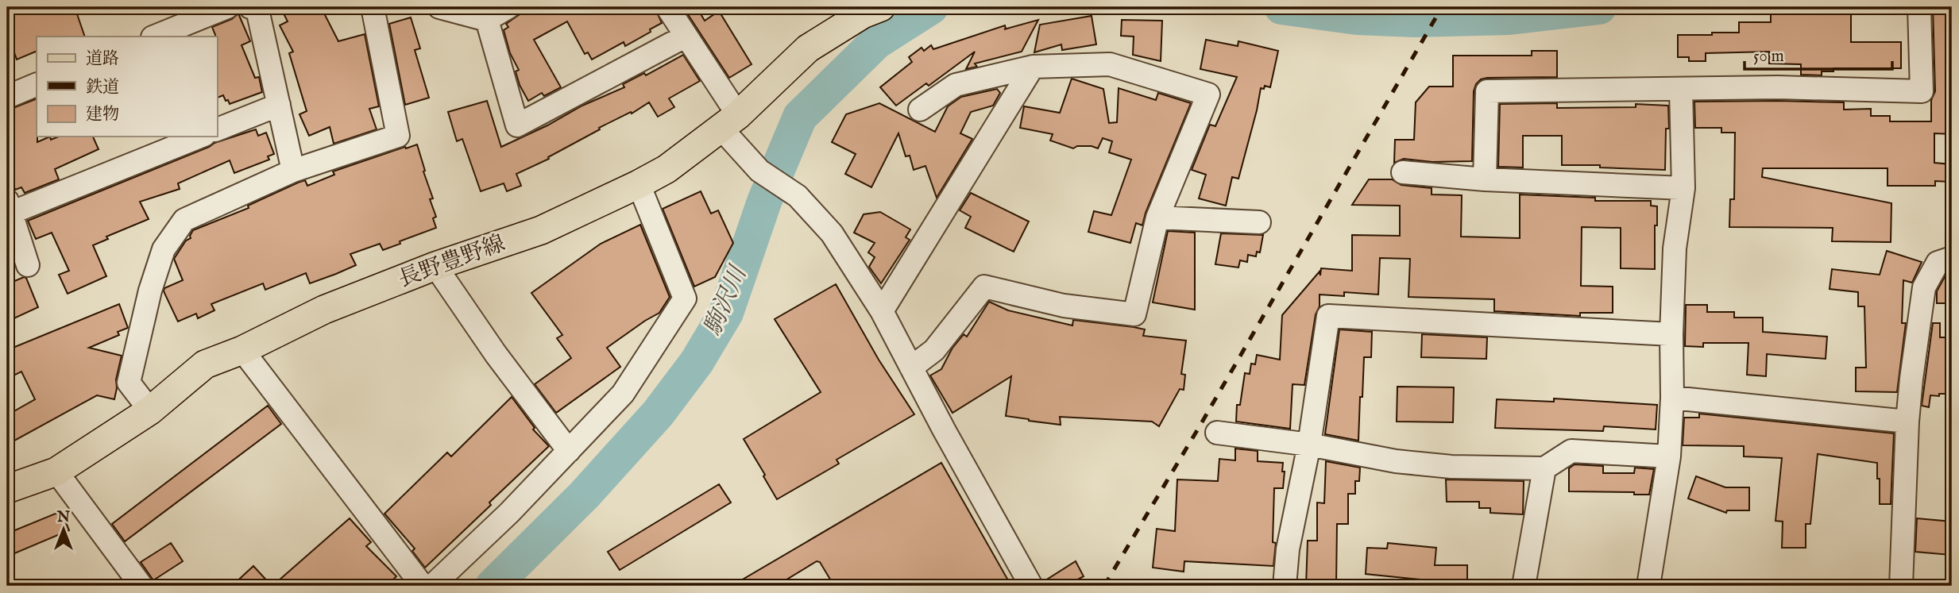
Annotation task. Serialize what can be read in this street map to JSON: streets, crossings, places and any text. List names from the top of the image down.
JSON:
{
  "streets": {
    "main road": ["長野豊野線"]
  },
  "water": ["駒沢川"],
  "legend": ["道路", "鉄道", "建物"],
  "scale_bar": "50 m",
  "north": "top"
}
